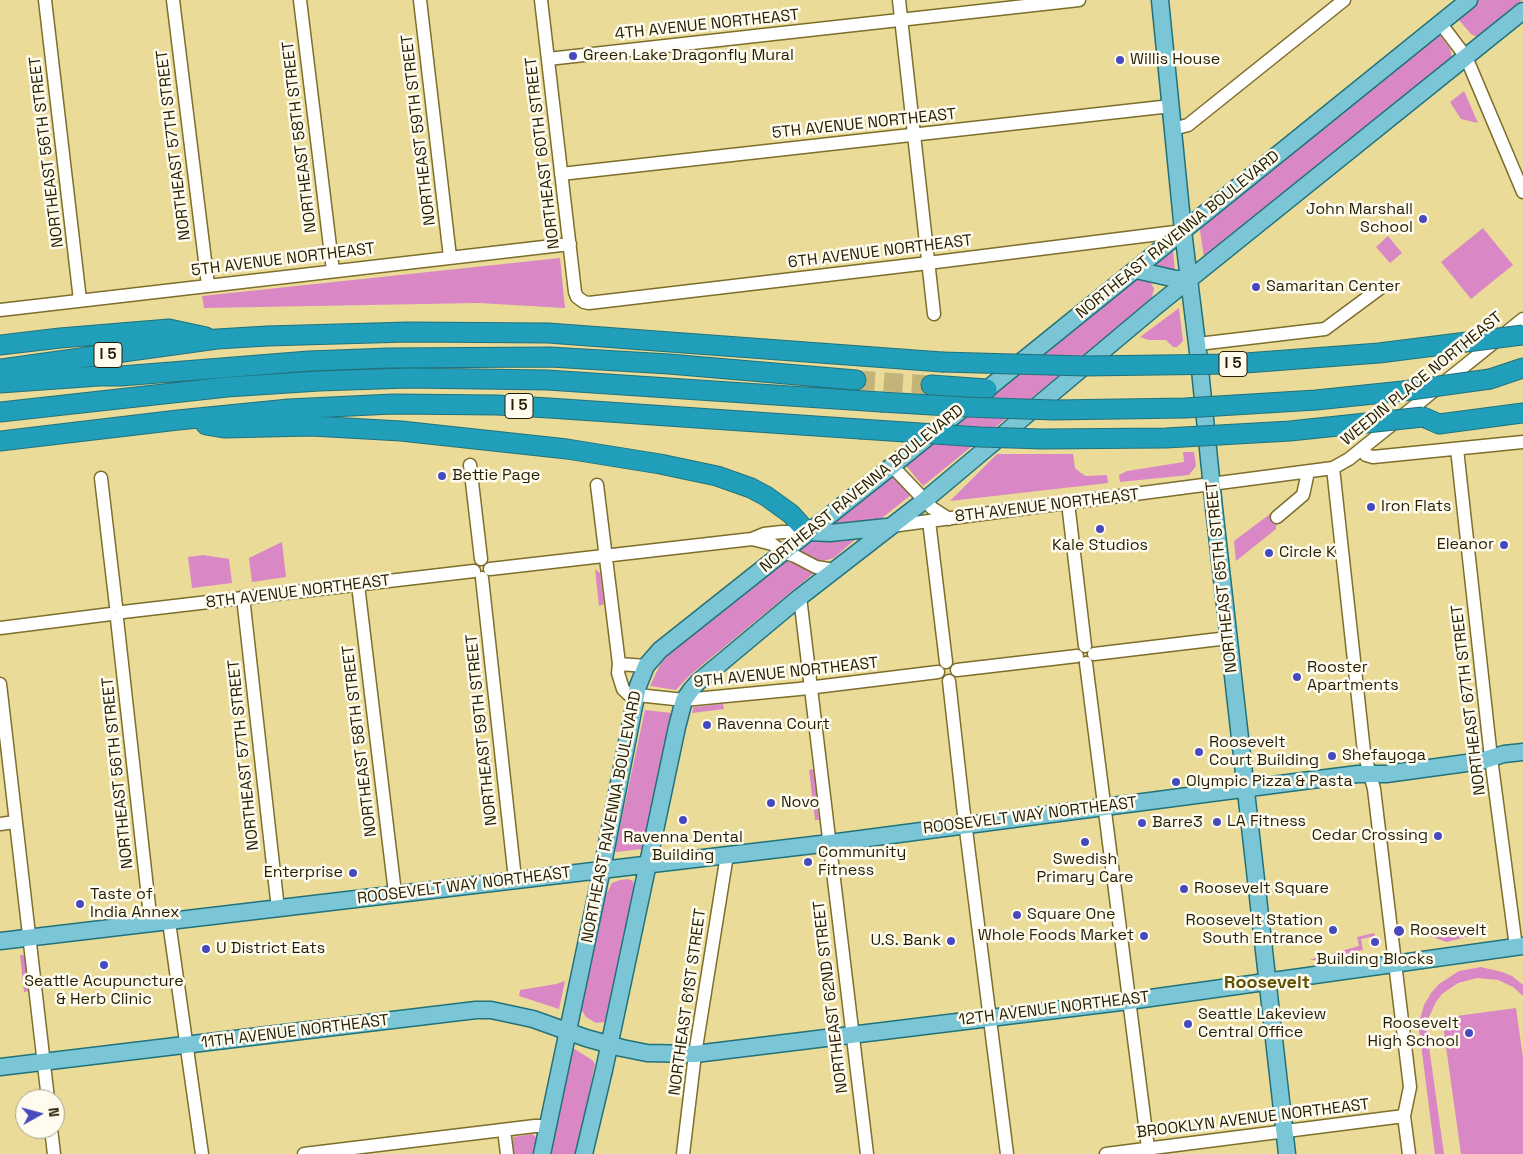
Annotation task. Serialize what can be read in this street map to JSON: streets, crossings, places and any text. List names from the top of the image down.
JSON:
{
  "streets": {
    "highway": ["I 5"],
    "main road": [
      "NORTHEAST RAVENNA BOULEVARD",
      "8TH AVENUE NORTHEAST",
      "NORTHEAST 65TH STREET",
      "ROOSEVELT WAY NORTHEAST",
      "12TH AVENUE NORTHEAST",
      "11TH AVENUE NORTHEAST"
    ],
    "street": [
      "4TH AVENUE NORTHEAST",
      "5TH AVENUE NORTHEAST",
      "NORTHEAST 59TH STREET",
      "NORTHEAST 58TH STREET",
      "NORTHEAST 57TH STREET",
      "NORTHEAST 56TH STREET",
      "NORTHEAST 60TH STREET",
      "6TH AVENUE NORTHEAST",
      "WEEDIN PLACE NORTHEAST",
      "9TH AVENUE NORTHEAST",
      "NORTHEAST 67TH STREET",
      "NORTHEAST 62ND STREET",
      "NORTHEAST 61ST STREET",
      "BROOKLYN AVENUE NORTHEAST"
    ]
  },
  "crossings": [
    ["4TH AVENUE NORTHEAST", "NORTHEAST 60TH STREET"],
    ["5TH AVENUE NORTHEAST", "NORTHEAST 59TH STREET"],
    ["5TH AVENUE NORTHEAST", "NORTHEAST 58TH STREET"],
    ["5TH AVENUE NORTHEAST", "NORTHEAST 57TH STREET"],
    ["5TH AVENUE NORTHEAST", "NORTHEAST 56TH STREET"],
    ["5TH AVENUE NORTHEAST", "NORTHEAST 60TH STREET"],
    ["5TH AVENUE NORTHEAST", "NORTHEAST 65TH STREET"],
    ["NORTHEAST 59TH STREET", "8TH AVENUE NORTHEAST"],
    ["NORTHEAST 59TH STREET", "ROOSEVELT WAY NORTHEAST"],
    ["NORTHEAST 58TH STREET", "8TH AVENUE NORTHEAST"],
    ["NORTHEAST 58TH STREET", "ROOSEVELT WAY NORTHEAST"],
    ["NORTHEAST 57TH STREET", "8TH AVENUE NORTHEAST"],
    ["NORTHEAST 57TH STREET", "ROOSEVELT WAY NORTHEAST"],
    ["NORTHEAST 56TH STREET", "8TH AVENUE NORTHEAST"],
    ["NORTHEAST 56TH STREET", "ROOSEVELT WAY NORTHEAST"],
    ["NORTHEAST 60TH STREET", "6TH AVENUE NORTHEAST"],
    ["NORTHEAST RAVENNA BOULEVARD", "6TH AVENUE NORTHEAST"],
    ["NORTHEAST RAVENNA BOULEVARD", "8TH AVENUE NORTHEAST"],
    ["NORTHEAST RAVENNA BOULEVARD", "NORTHEAST 65TH STREET"],
    ["NORTHEAST RAVENNA BOULEVARD", "9TH AVENUE NORTHEAST"],
    ["NORTHEAST RAVENNA BOULEVARD", "ROOSEVELT WAY NORTHEAST"],
    ["NORTHEAST RAVENNA BOULEVARD", "11TH AVENUE NORTHEAST"],
    ["6TH AVENUE NORTHEAST", "NORTHEAST 65TH STREET"],
    ["WEEDIN PLACE NORTHEAST", "8TH AVENUE NORTHEAST"],
    ["8TH AVENUE NORTHEAST", "NORTHEAST 65TH STREET"],
    ["NORTHEAST 65TH STREET", "ROOSEVELT WAY NORTHEAST"],
    ["NORTHEAST 65TH STREET", "12TH AVENUE NORTHEAST"],
    ["NORTHEAST 65TH STREET", "BROOKLYN AVENUE NORTHEAST"],
    ["9TH AVENUE NORTHEAST", "NORTHEAST 62ND STREET"],
    ["NORTHEAST 67TH STREET", "ROOSEVELT WAY NORTHEAST"],
    ["NORTHEAST 67TH STREET", "12TH AVENUE NORTHEAST"],
    ["ROOSEVELT WAY NORTHEAST", "NORTHEAST 62ND STREET"],
    ["ROOSEVELT WAY NORTHEAST", "NORTHEAST 61ST STREET"],
    ["NORTHEAST 62ND STREET", "12TH AVENUE NORTHEAST"],
    ["NORTHEAST 61ST STREET", "12TH AVENUE NORTHEAST"],
    ["12TH AVENUE NORTHEAST", "11TH AVENUE NORTHEAST"]
  ],
  "districts": ["Roosevelt"],
  "places": [
    "Green Lake Dragonfly Mural",
    "Willis House",
    "John Marshall School",
    "Samaritan Center",
    "Bettie Page",
    "Iron Flats",
    "Kale Studios",
    "Eleanor",
    "Circle K",
    "Rooster Apartments",
    "Ravenna Court",
    "Roosevelt Court Building",
    "Shefayoga",
    "Olympic Pizza & Pasta",
    "Novo",
    "Ravenna Dental Building",
    "LA Fitness",
    "Barre3",
    "Cedar Crossing",
    "Swedish Primary Care",
    "Community Fitness",
    "Enterprise",
    "Roosevelt Square",
    "Taste of India Annex",
    "Square One",
    "Roosevelt Station South Entrance",
    "Roosevelt",
    "Whole Foods Market",
    "U.S. Bank",
    "Building Blocks",
    "U District Eats",
    "Seattle Acupuncture & Herb Clinic",
    "Seattle Lakeview Central Office",
    "Roosevelt High School"
  ],
  "north": "right"
}
